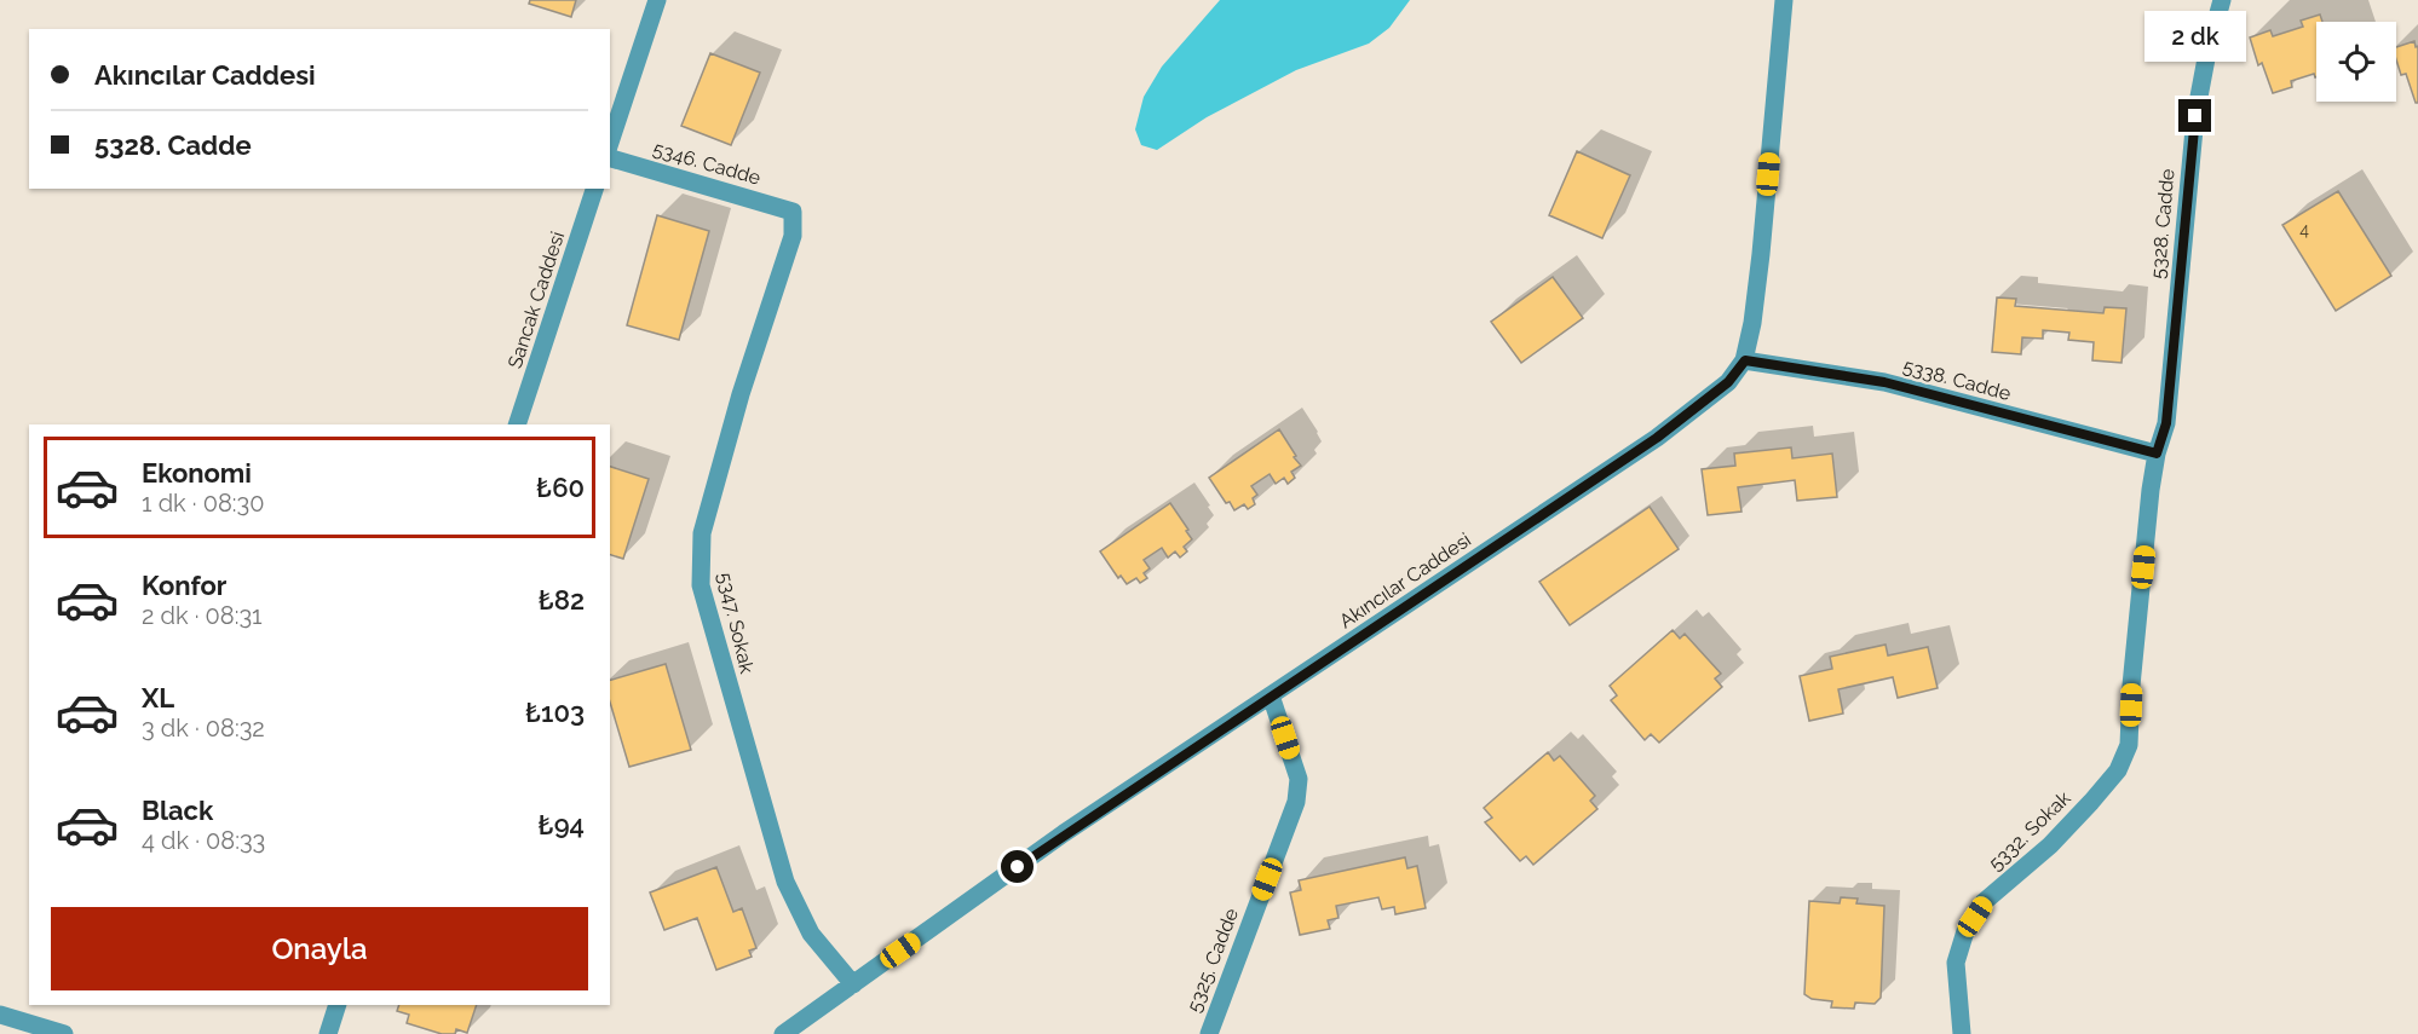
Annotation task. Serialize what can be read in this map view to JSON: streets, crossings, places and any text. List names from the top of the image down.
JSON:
{
  "streets": {
    "street": [
      "5346. Cadde",
      "5328. Cadde",
      "Sancak Caddesi",
      "5338. Cadde",
      "Akıncılar Caddesi",
      "5347. Sokak",
      "5332. Sokak",
      "5325. Cadde"
    ]
  },
  "crossings": [
    ["5346. Cadde", "5347. Sokak"],
    ["5328. Cadde", "5338. Cadde"],
    ["5328. Cadde", "5332. Sokak"],
    ["5338. Cadde", "Akıncılar Caddesi"],
    ["Akıncılar Caddesi", "5347. Sokak"],
    ["Akıncılar Caddesi", "5325. Cadde"]
  ],
  "house_numbers": ["4"],
  "page": {
    "bubble": "2 dk",
    "banner": ["Akıncılar Caddesi", "5328. Cadde"],
    "list": [
      {
        "name": "Ekonomi",
        "note": "1 dk · 08:30",
        "value": "₺60"
      },
      {
        "name": "Konfor",
        "note": "2 dk · 08:31",
        "value": "₺82"
      },
      {
        "name": "XL",
        "note": "3 dk · 08:32",
        "value": "₺103"
      },
      {
        "name": "Black",
        "note": "4 dk · 08:33",
        "value": "₺94"
      }
    ],
    "buttons": "Onayla"
  }
}
